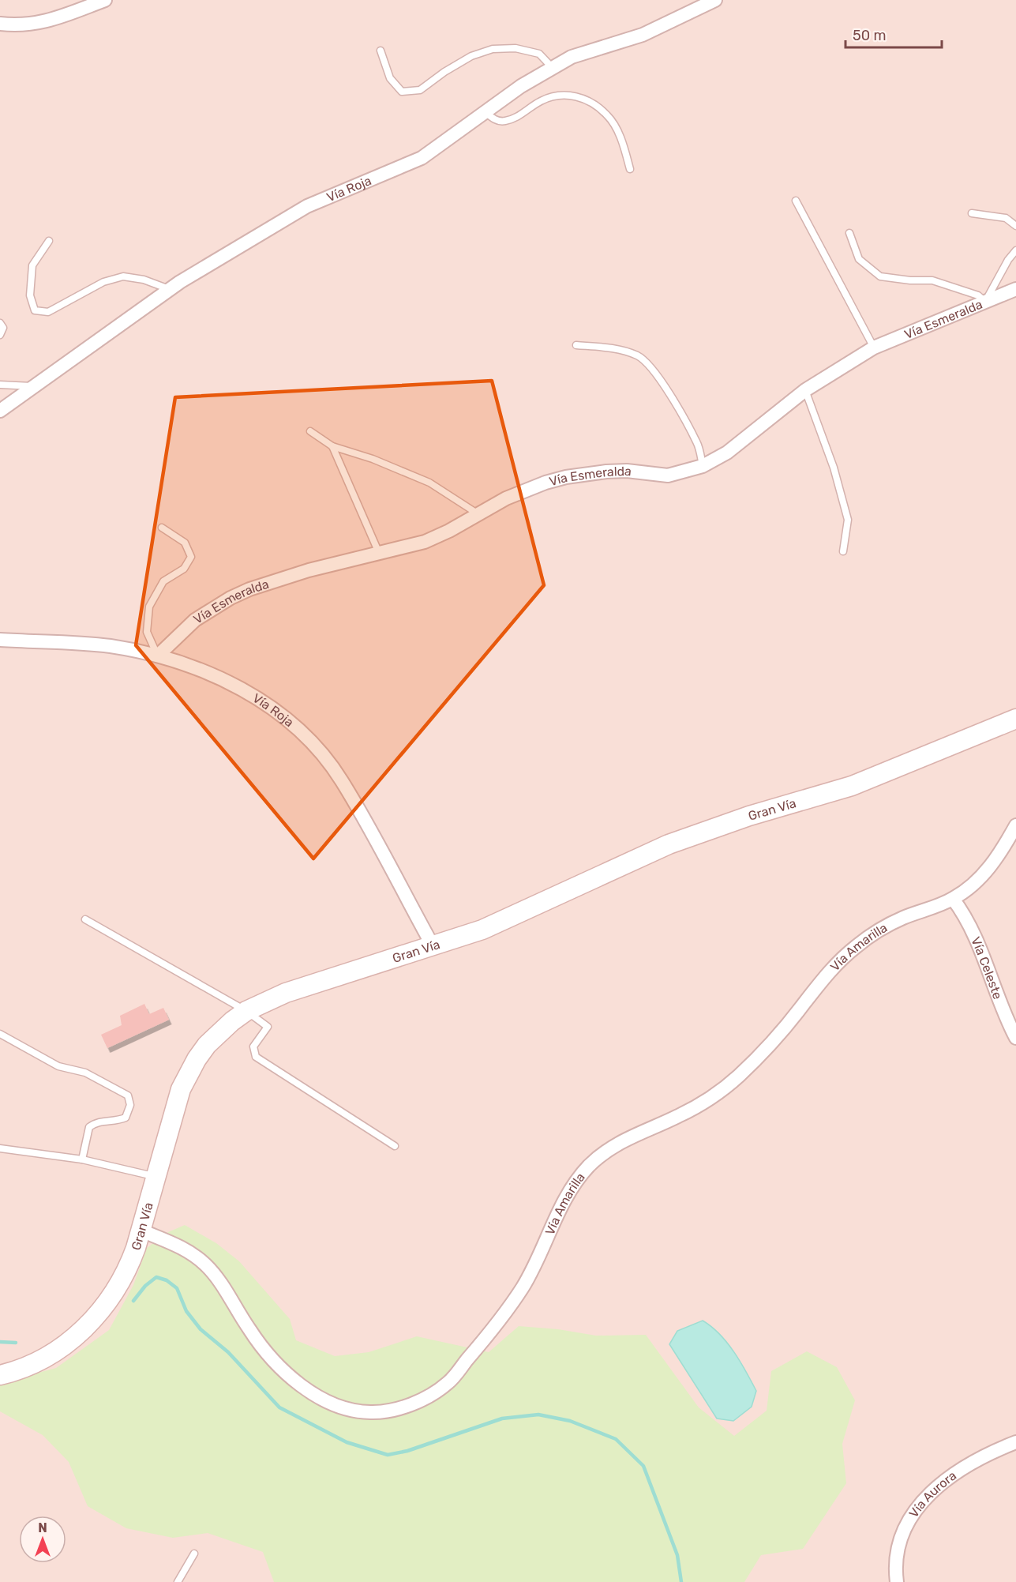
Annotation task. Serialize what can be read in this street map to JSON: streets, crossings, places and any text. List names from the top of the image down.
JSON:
{
  "streets": {
    "main road": ["Gran Vía"],
    "street": [
      "Vía Roja",
      "Vía Esmeralda",
      "Vía Amarilla",
      "Vía Celeste",
      "Vía Aurora"
    ]
  },
  "crossings": [
    ["Vía Roja", "Vía Esmeralda"],
    ["Vía Roja", "Gran Vía"],
    ["Gran Vía", "Vía Amarilla"],
    ["Vía Amarilla", "Vía Celeste"]
  ],
  "scale_bar": "50 m",
  "north": "top"
}
